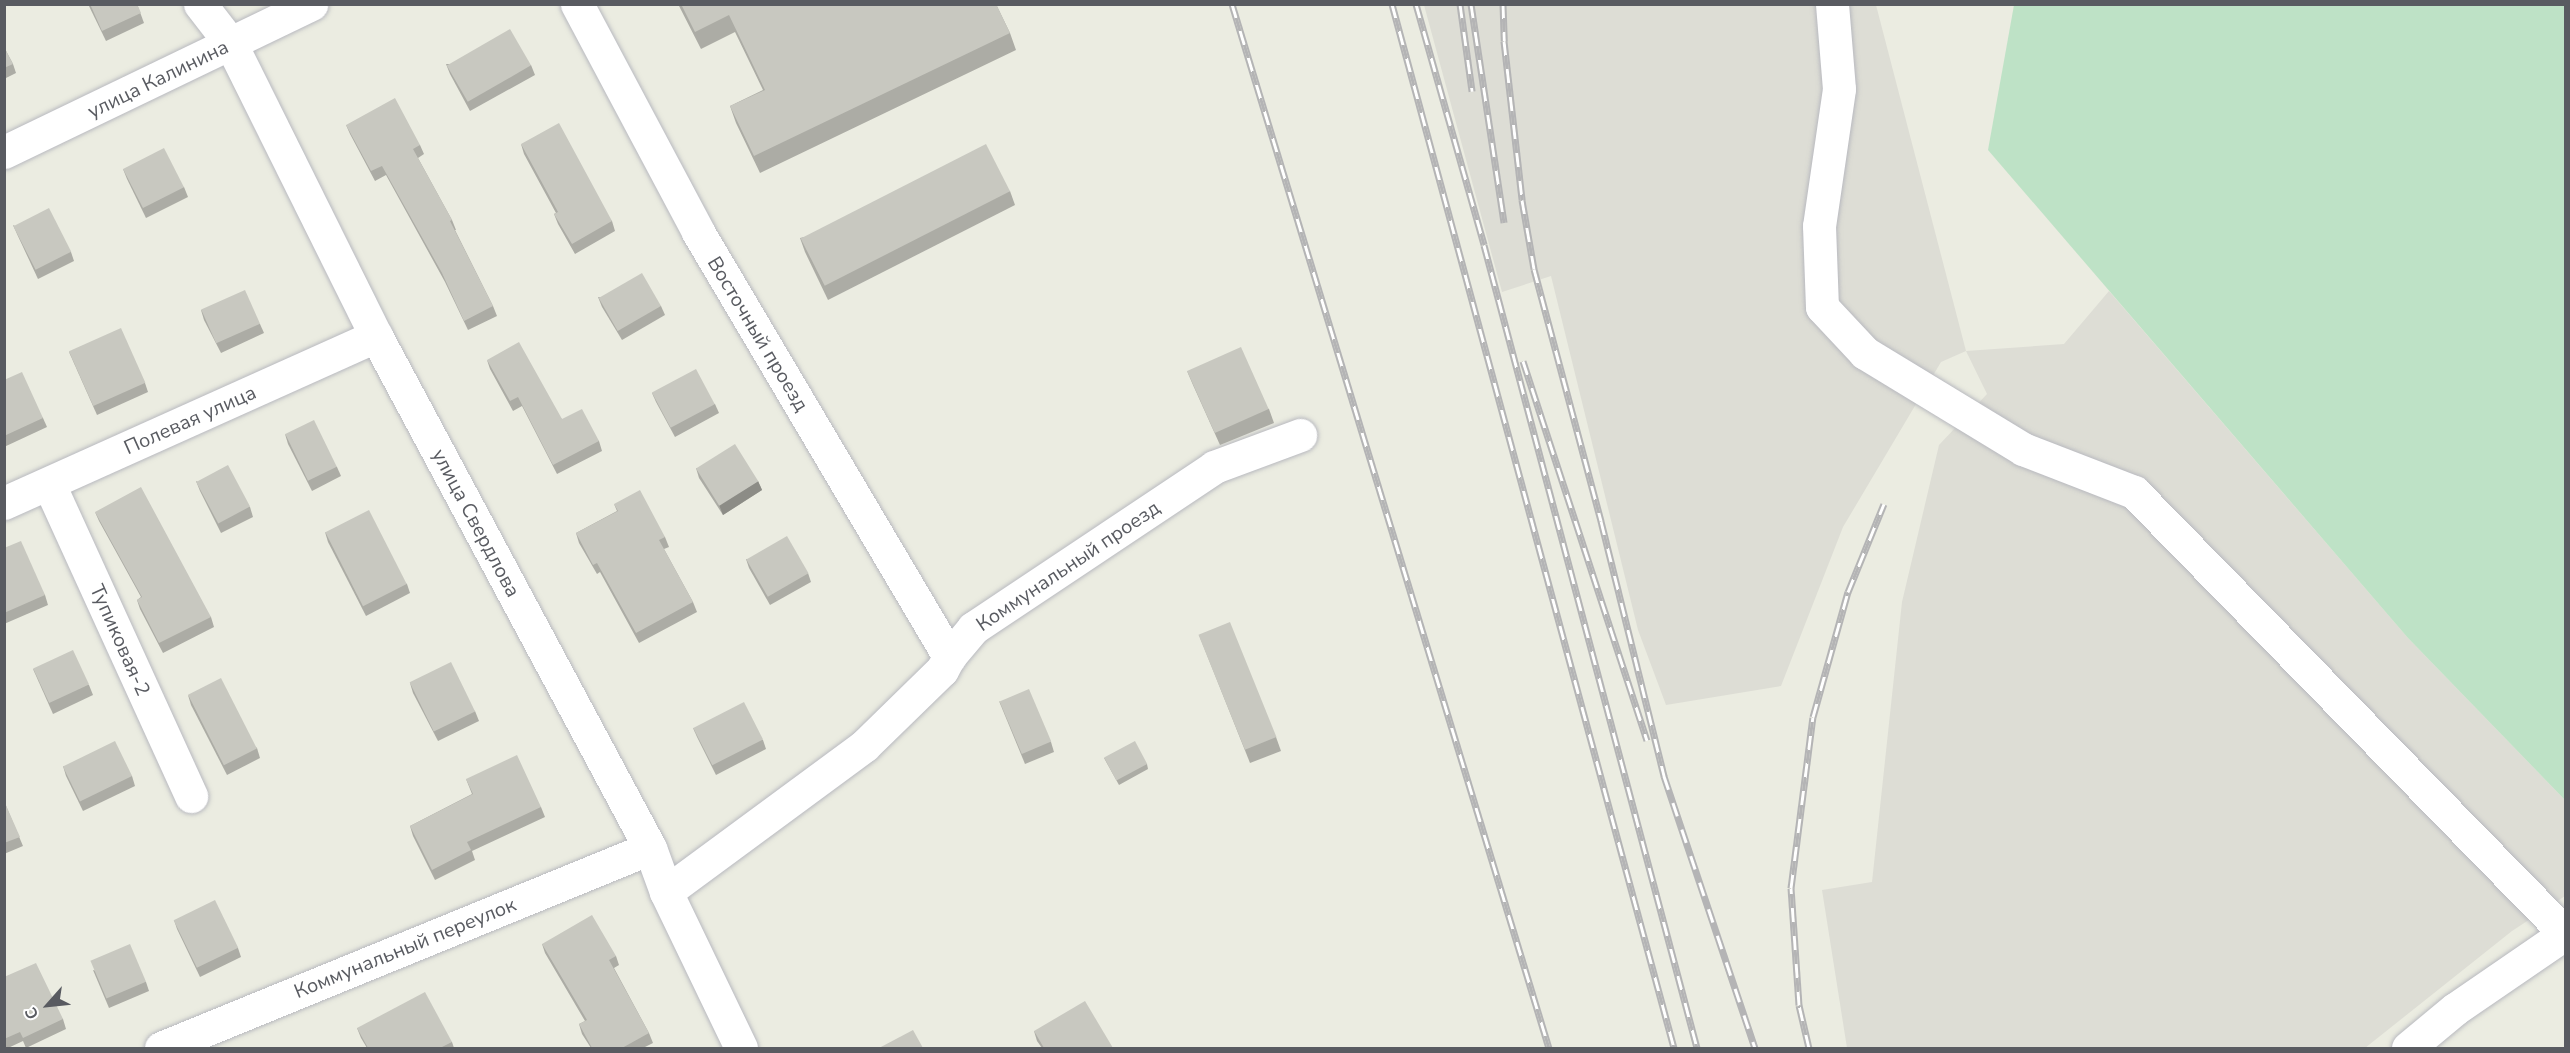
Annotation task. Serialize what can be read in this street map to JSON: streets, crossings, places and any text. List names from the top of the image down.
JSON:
{
  "streets": {
    "street": [
      "улица Калинина",
      "Восточный проезд",
      "Полевая улица",
      "улица Свердлова",
      "Коммунальный проезд",
      "Тупиковая-2",
      "Коммунальный переулок"
    ]
  },
  "crossings": [
    ["улица Калинина", "улица Свердлова"],
    ["Восточный проезд", "Коммунальный проезд"],
    ["Полевая улица", "улица Свердлова"],
    ["Полевая улица", "Тупиковая-2"],
    ["улица Свердлова", "Коммунальный проезд"],
    ["улица Свердлова", "Коммунальный переулок"]
  ],
  "north": "bottom left"
}
